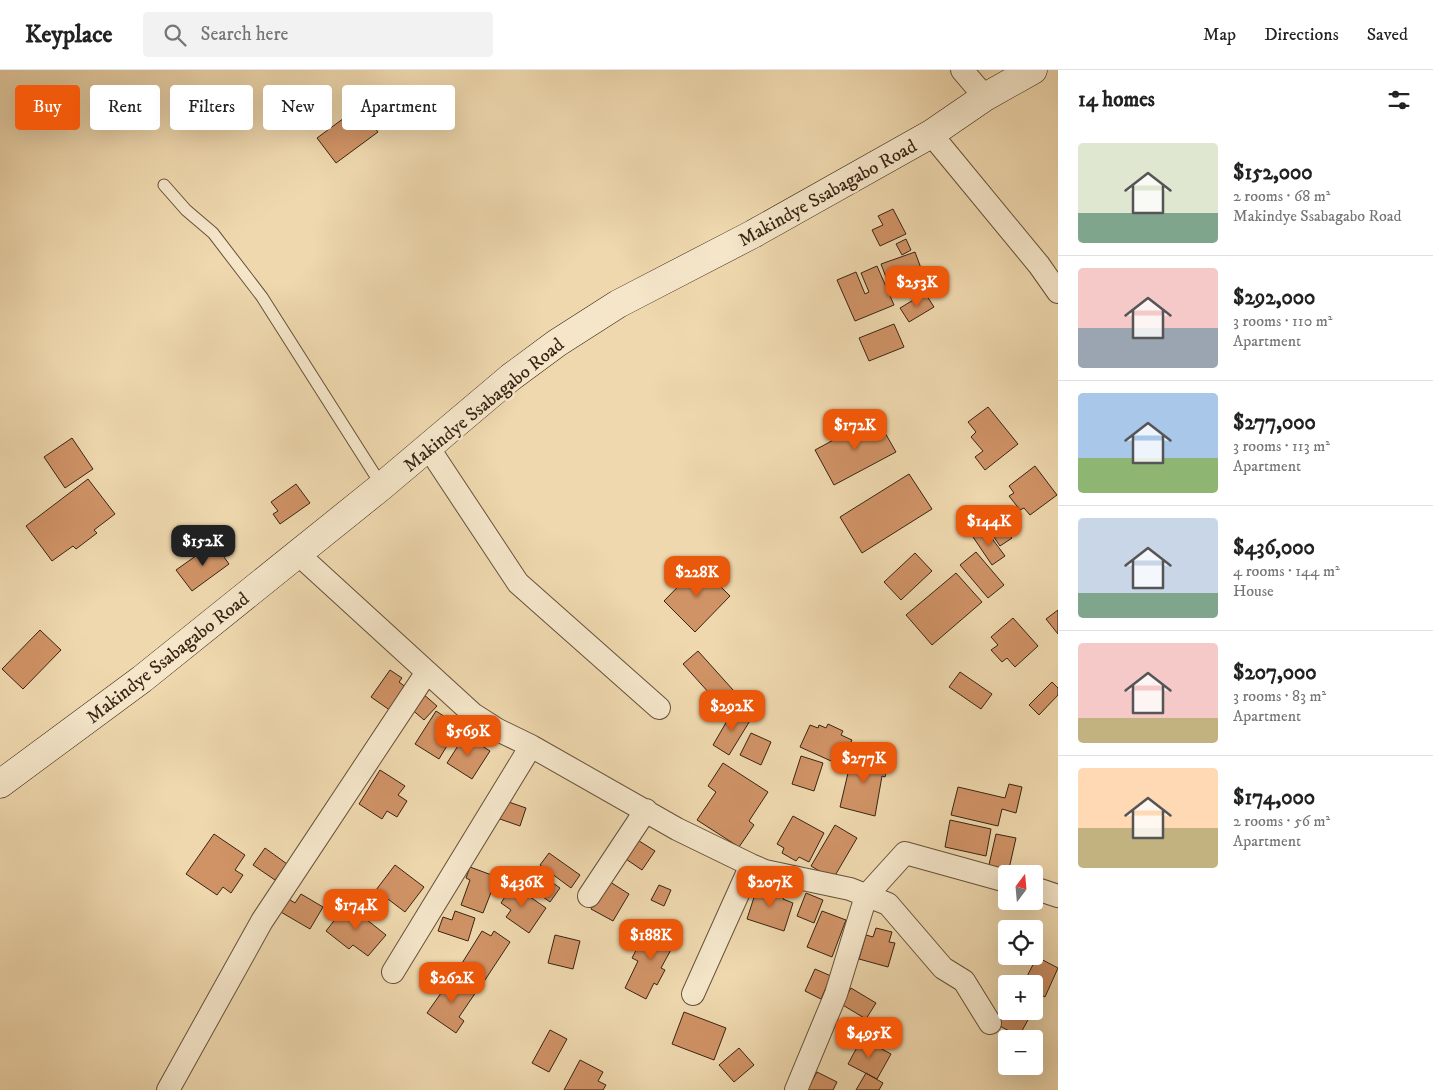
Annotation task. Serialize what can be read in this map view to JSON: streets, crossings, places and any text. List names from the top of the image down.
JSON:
{
  "streets": {
    "street": ["Makindye Ssabagabo Road"]
  },
  "north": "top",
  "page": {
    "header": "Keyplace",
    "search": "Search here",
    "nav": ["Map", "Directions", "Saved"],
    "heading": "14 homes",
    "chip": [
      "Buy",
      "Rent",
      "Filters",
      "New",
      "Apartment"
    ],
    "list": [
      {
        "name": "$152,000",
        "note": "2 rooms · 68 m² · Makindye Ssabagabo Road"
      },
      {
        "name": "$292,000",
        "note": "3 rooms · 110 m² · Apartment"
      },
      {
        "name": "$277,000",
        "note": "3 rooms · 113 m² · Apartment"
      },
      {
        "name": "$436,000",
        "note": "4 rooms · 144 m² · House"
      },
      {
        "name": "$207,000",
        "note": "3 rooms · 83 m² · Apartment"
      },
      {
        "name": "$174,000",
        "note": "2 rooms · 56 m² · Apartment"
      }
    ],
    "price": [
      "$253K",
      "$172K",
      "$144K",
      "$152K",
      "$228K",
      "$292K",
      "$569K",
      "$277K",
      "$436K",
      "$207K",
      "$174K",
      "$188K",
      "$262K",
      "$495K"
    ],
    "map_buttons": ["+", "−"]
  }
}
